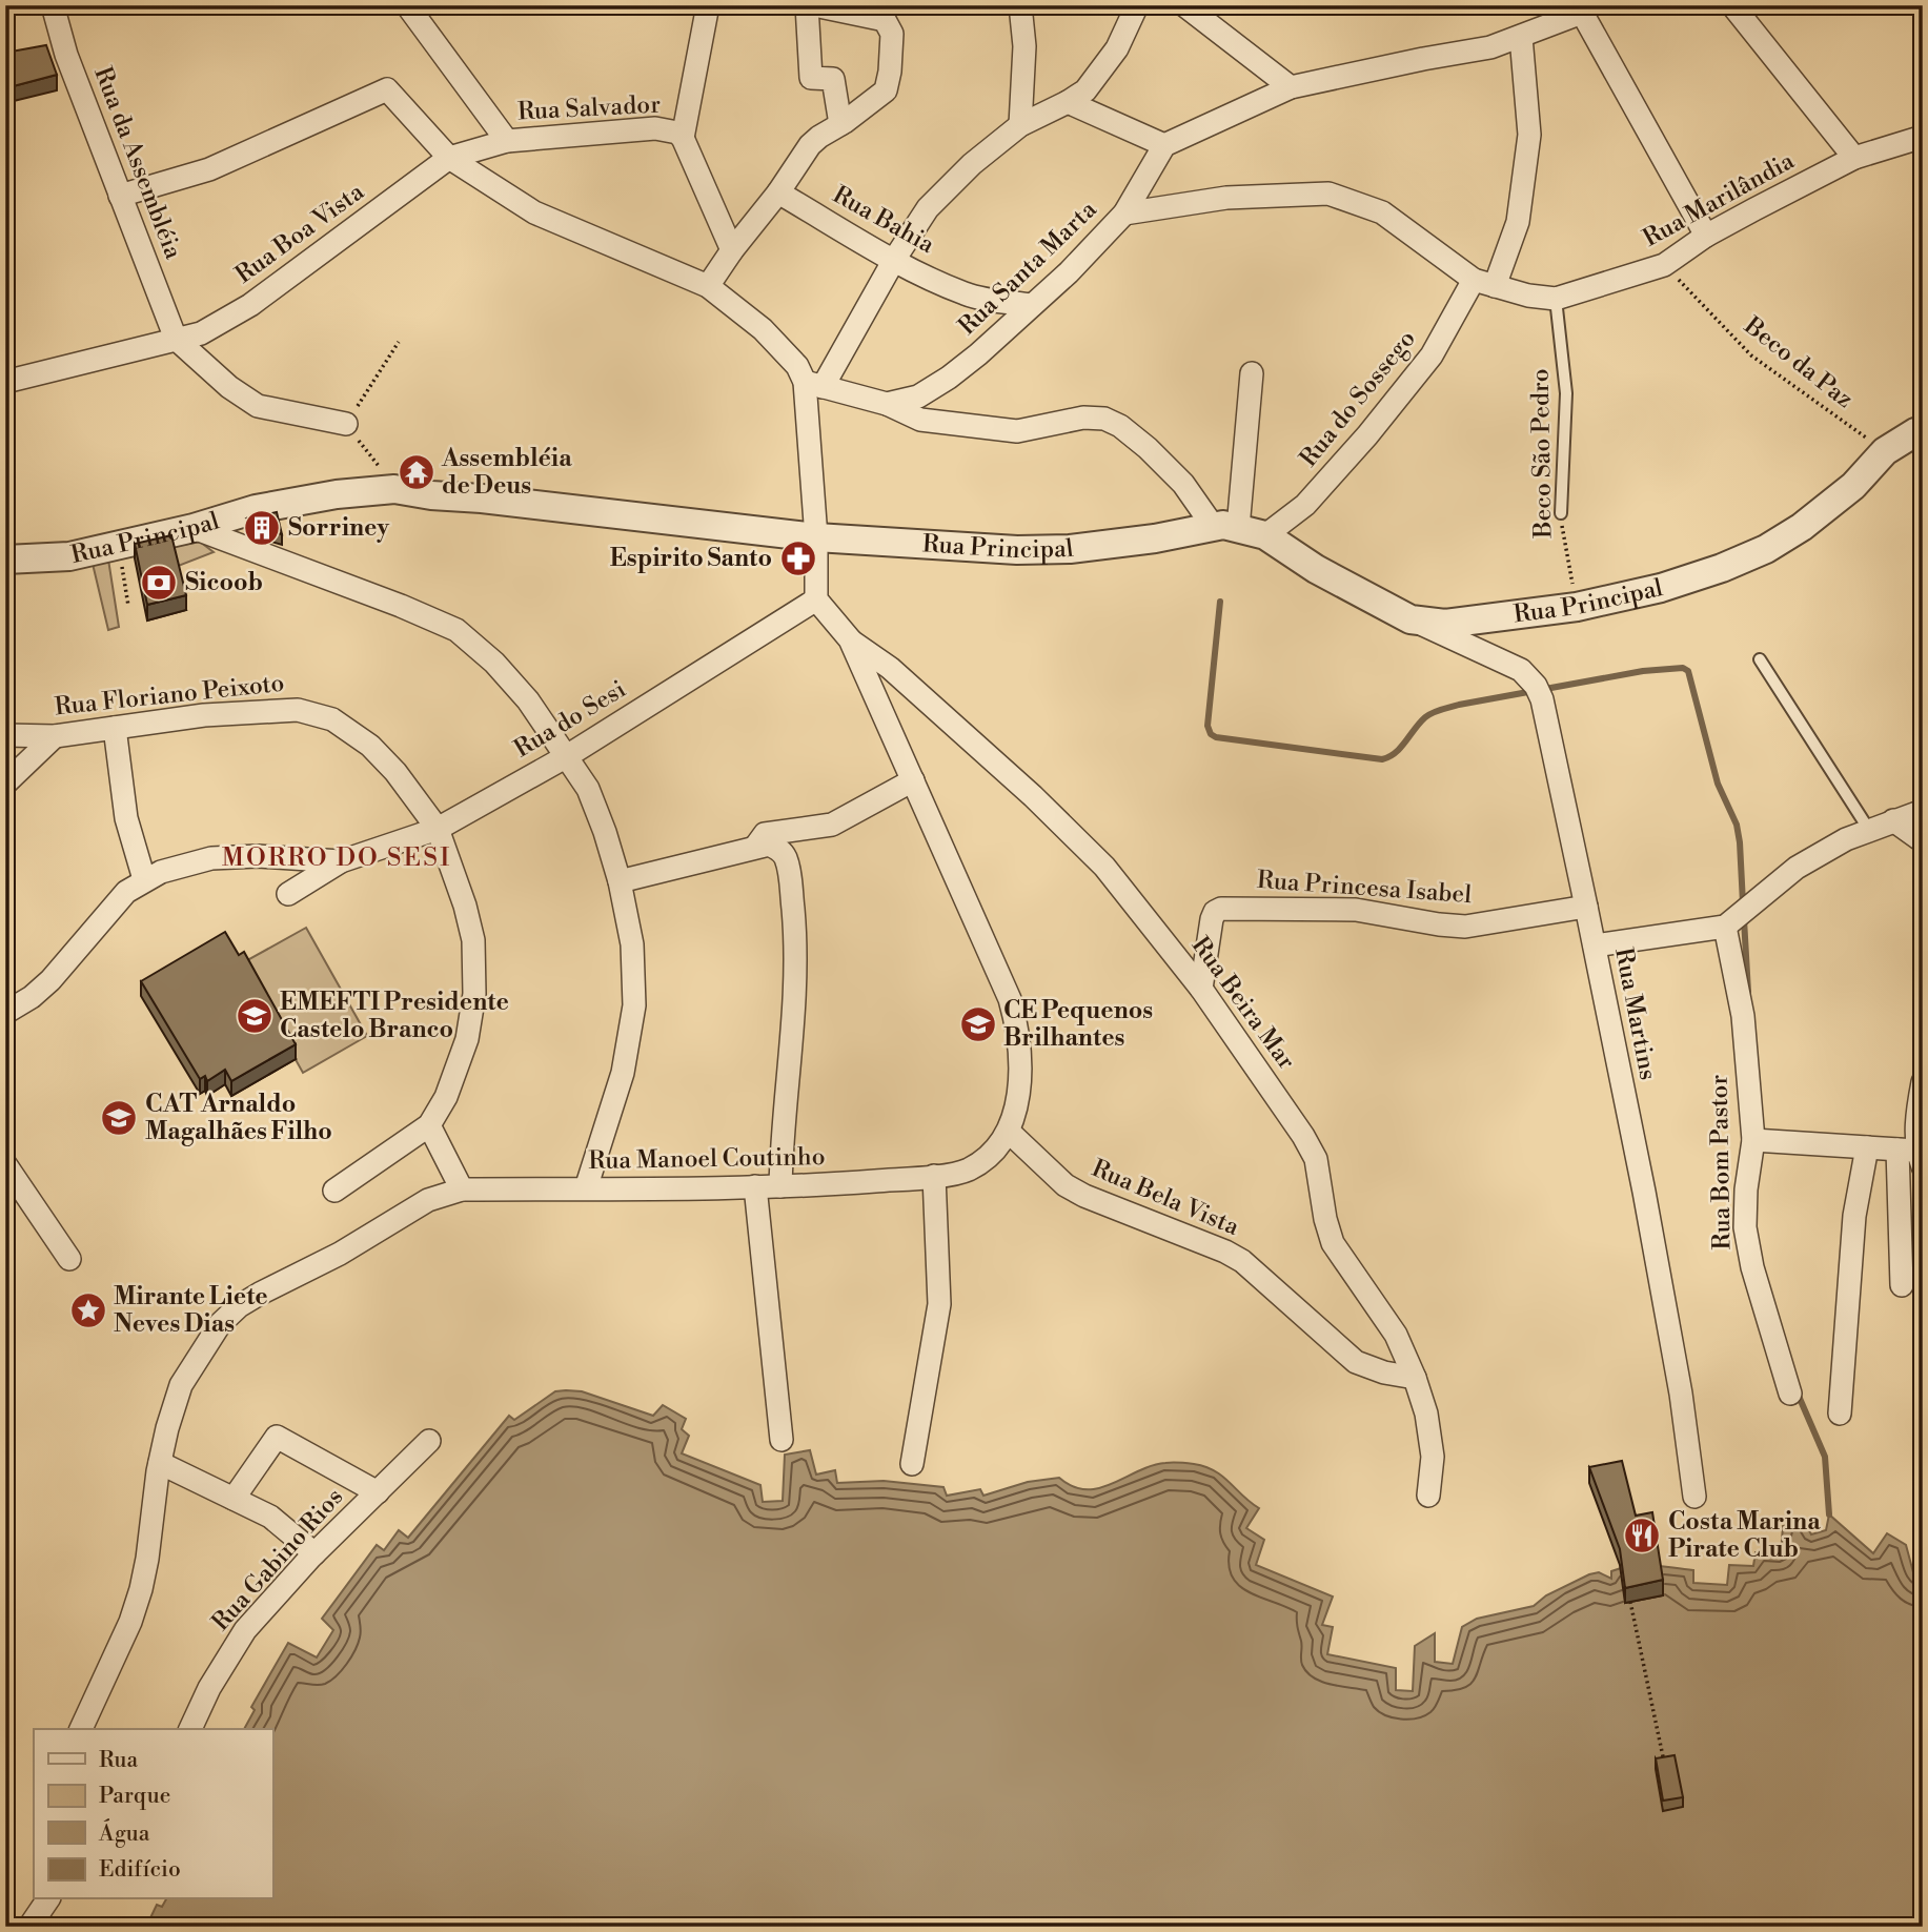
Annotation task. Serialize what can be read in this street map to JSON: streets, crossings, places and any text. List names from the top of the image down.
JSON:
{
  "streets": {
    "street": [
      "Rua Salvador",
      "Rua da Assembléia",
      "Rua Marilândia",
      "Rua Bahia",
      "Rua Boa Vista",
      "Rua Santa Marta",
      "Rua do Sossego",
      "Rua Principal",
      "Rua Floriano Peixoto",
      "Rua do Sesi",
      "Rua Princesa Isabel",
      "Rua Beira Mar",
      "Rua Martins",
      "Rua Manoel Coutinho",
      "Rua Bom Pastor",
      "Rua Bela Vista",
      "Rua Gabino Rios"
    ],
    "lane": ["Beco São Pedro"],
    "path": ["Beco da Paz"]
  },
  "crossings": [
    ["Rua Salvador", "Rua Boa Vista"],
    ["Rua da Assembléia", "Rua Boa Vista"],
    ["Rua Marilândia", "Rua Santa Marta"],
    ["Rua Marilândia", "Beco da Paz"],
    ["Rua Marilândia", "Rua do Sossego"],
    ["Rua Marilândia", "Beco São Pedro"],
    ["Rua Bahia", "Rua Santa Marta"],
    ["Beco da Paz", "Rua Principal"],
    ["Rua do Sossego", "Rua Principal"],
    ["Beco São Pedro", "Rua Principal"],
    ["Rua Principal", "Rua Martins"],
    ["Rua Floriano Peixoto", "Rua do Sesi"],
    ["Rua do Sesi", "Rua Manoel Coutinho"],
    ["Rua Princesa Isabel", "Rua Beira Mar"],
    ["Rua Princesa Isabel", "Rua Martins"],
    ["Rua Beira Mar", "Rua Manoel Coutinho"],
    ["Rua Beira Mar", "Rua Bela Vista"],
    ["Rua Manoel Coutinho", "Rua Bela Vista"]
  ],
  "districts": ["MORRO DO SESI"],
  "places": {
    "temple": ["Assembléia de Deus"],
    "building": ["Sorriney"],
    "pharmacy": ["Espirito Santo"],
    "bank": ["Sicoob"],
    "school or university": ["EMEFTI Presidente Castelo Branco", "CE Pequenos Brilhantes", "CAT Arnaldo Magalhães Filho"],
    "place": ["Mirante Liete Neves Dias"],
    "restaurant": ["Costa Marina Pirate Club"]
  },
  "legend": [
    "Rua",
    "Parque",
    "Água",
    "Edifício"
  ]
}
